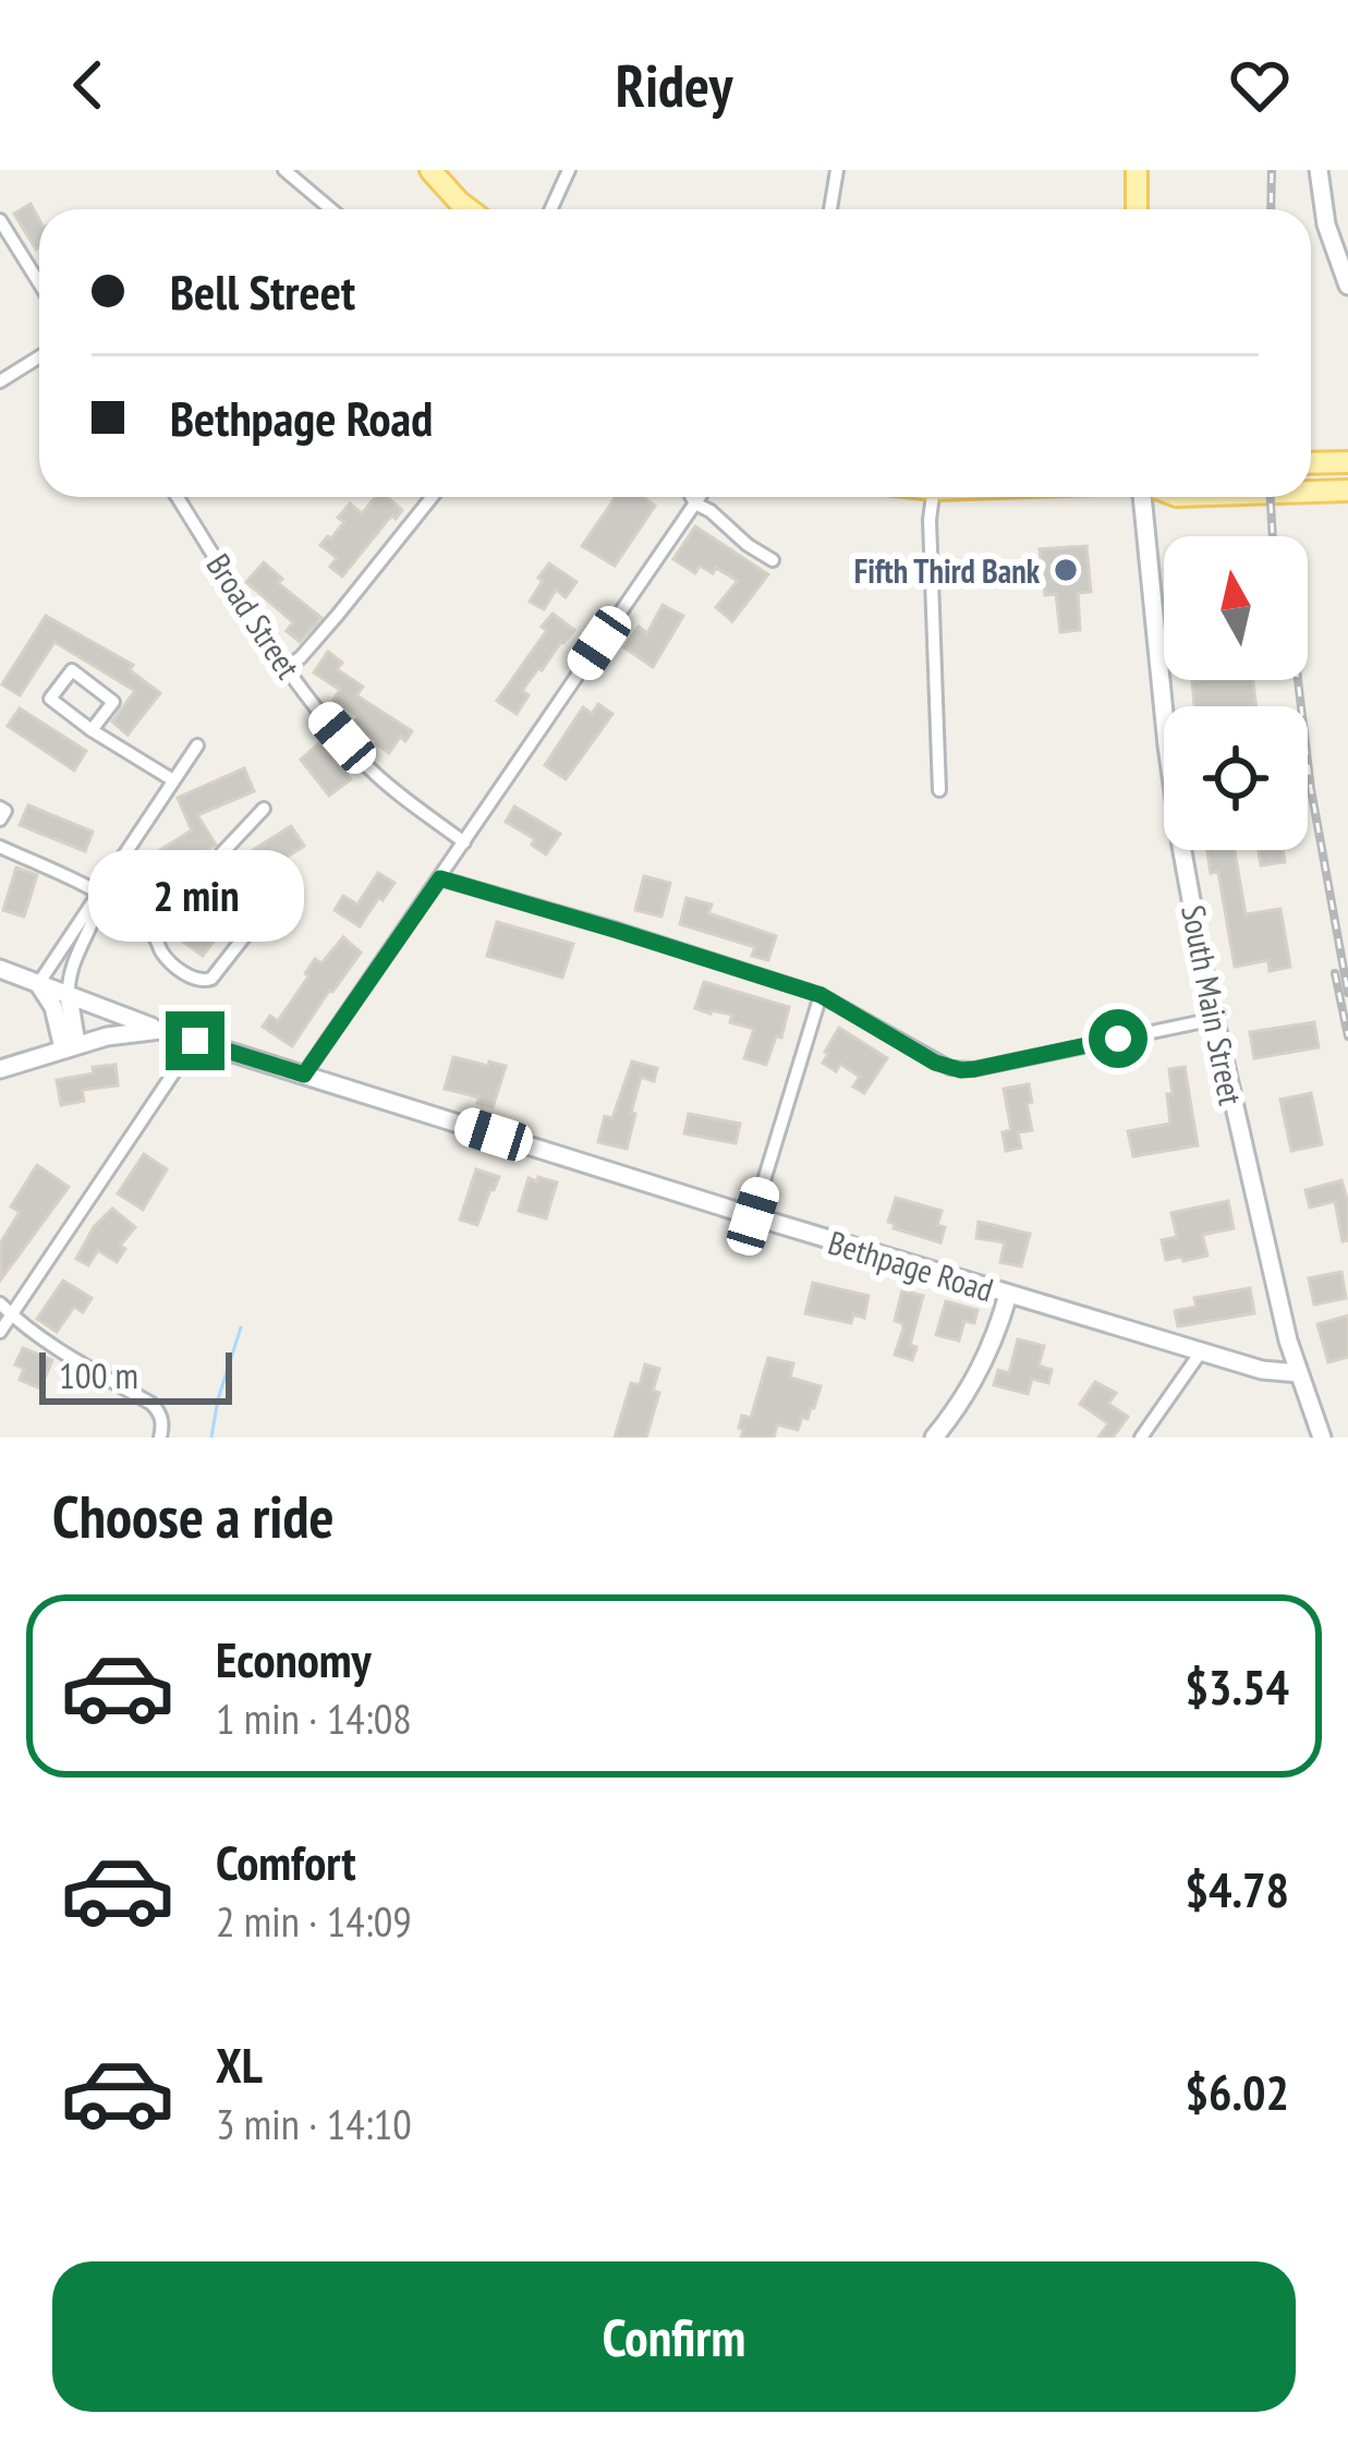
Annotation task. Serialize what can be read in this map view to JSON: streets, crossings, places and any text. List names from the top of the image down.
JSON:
{
  "streets": {
    "main road": ["South Main Street", "Bethpage Road"],
    "street": ["Broad Street"]
  },
  "crossings": [
    ["South Main Street", "Bethpage Road"]
  ],
  "places": ["Fifth Third Bank"],
  "scale_bar": "100 m",
  "north": "top",
  "page": {
    "header": "Ridey",
    "banner": ["Bell Street", "Bethpage Road"],
    "bubble": "2 min",
    "scale": "100 m",
    "heading": "Choose a ride",
    "list": [
      {
        "name": "Economy",
        "note": "1 min · 14:08",
        "value": "$3.54"
      },
      {
        "name": "Comfort",
        "note": "2 min · 14:09",
        "value": "$4.78"
      },
      {
        "name": "XL",
        "note": "3 min · 14:10",
        "value": "$6.02"
      }
    ],
    "buttons": "Confirm"
  }
}
